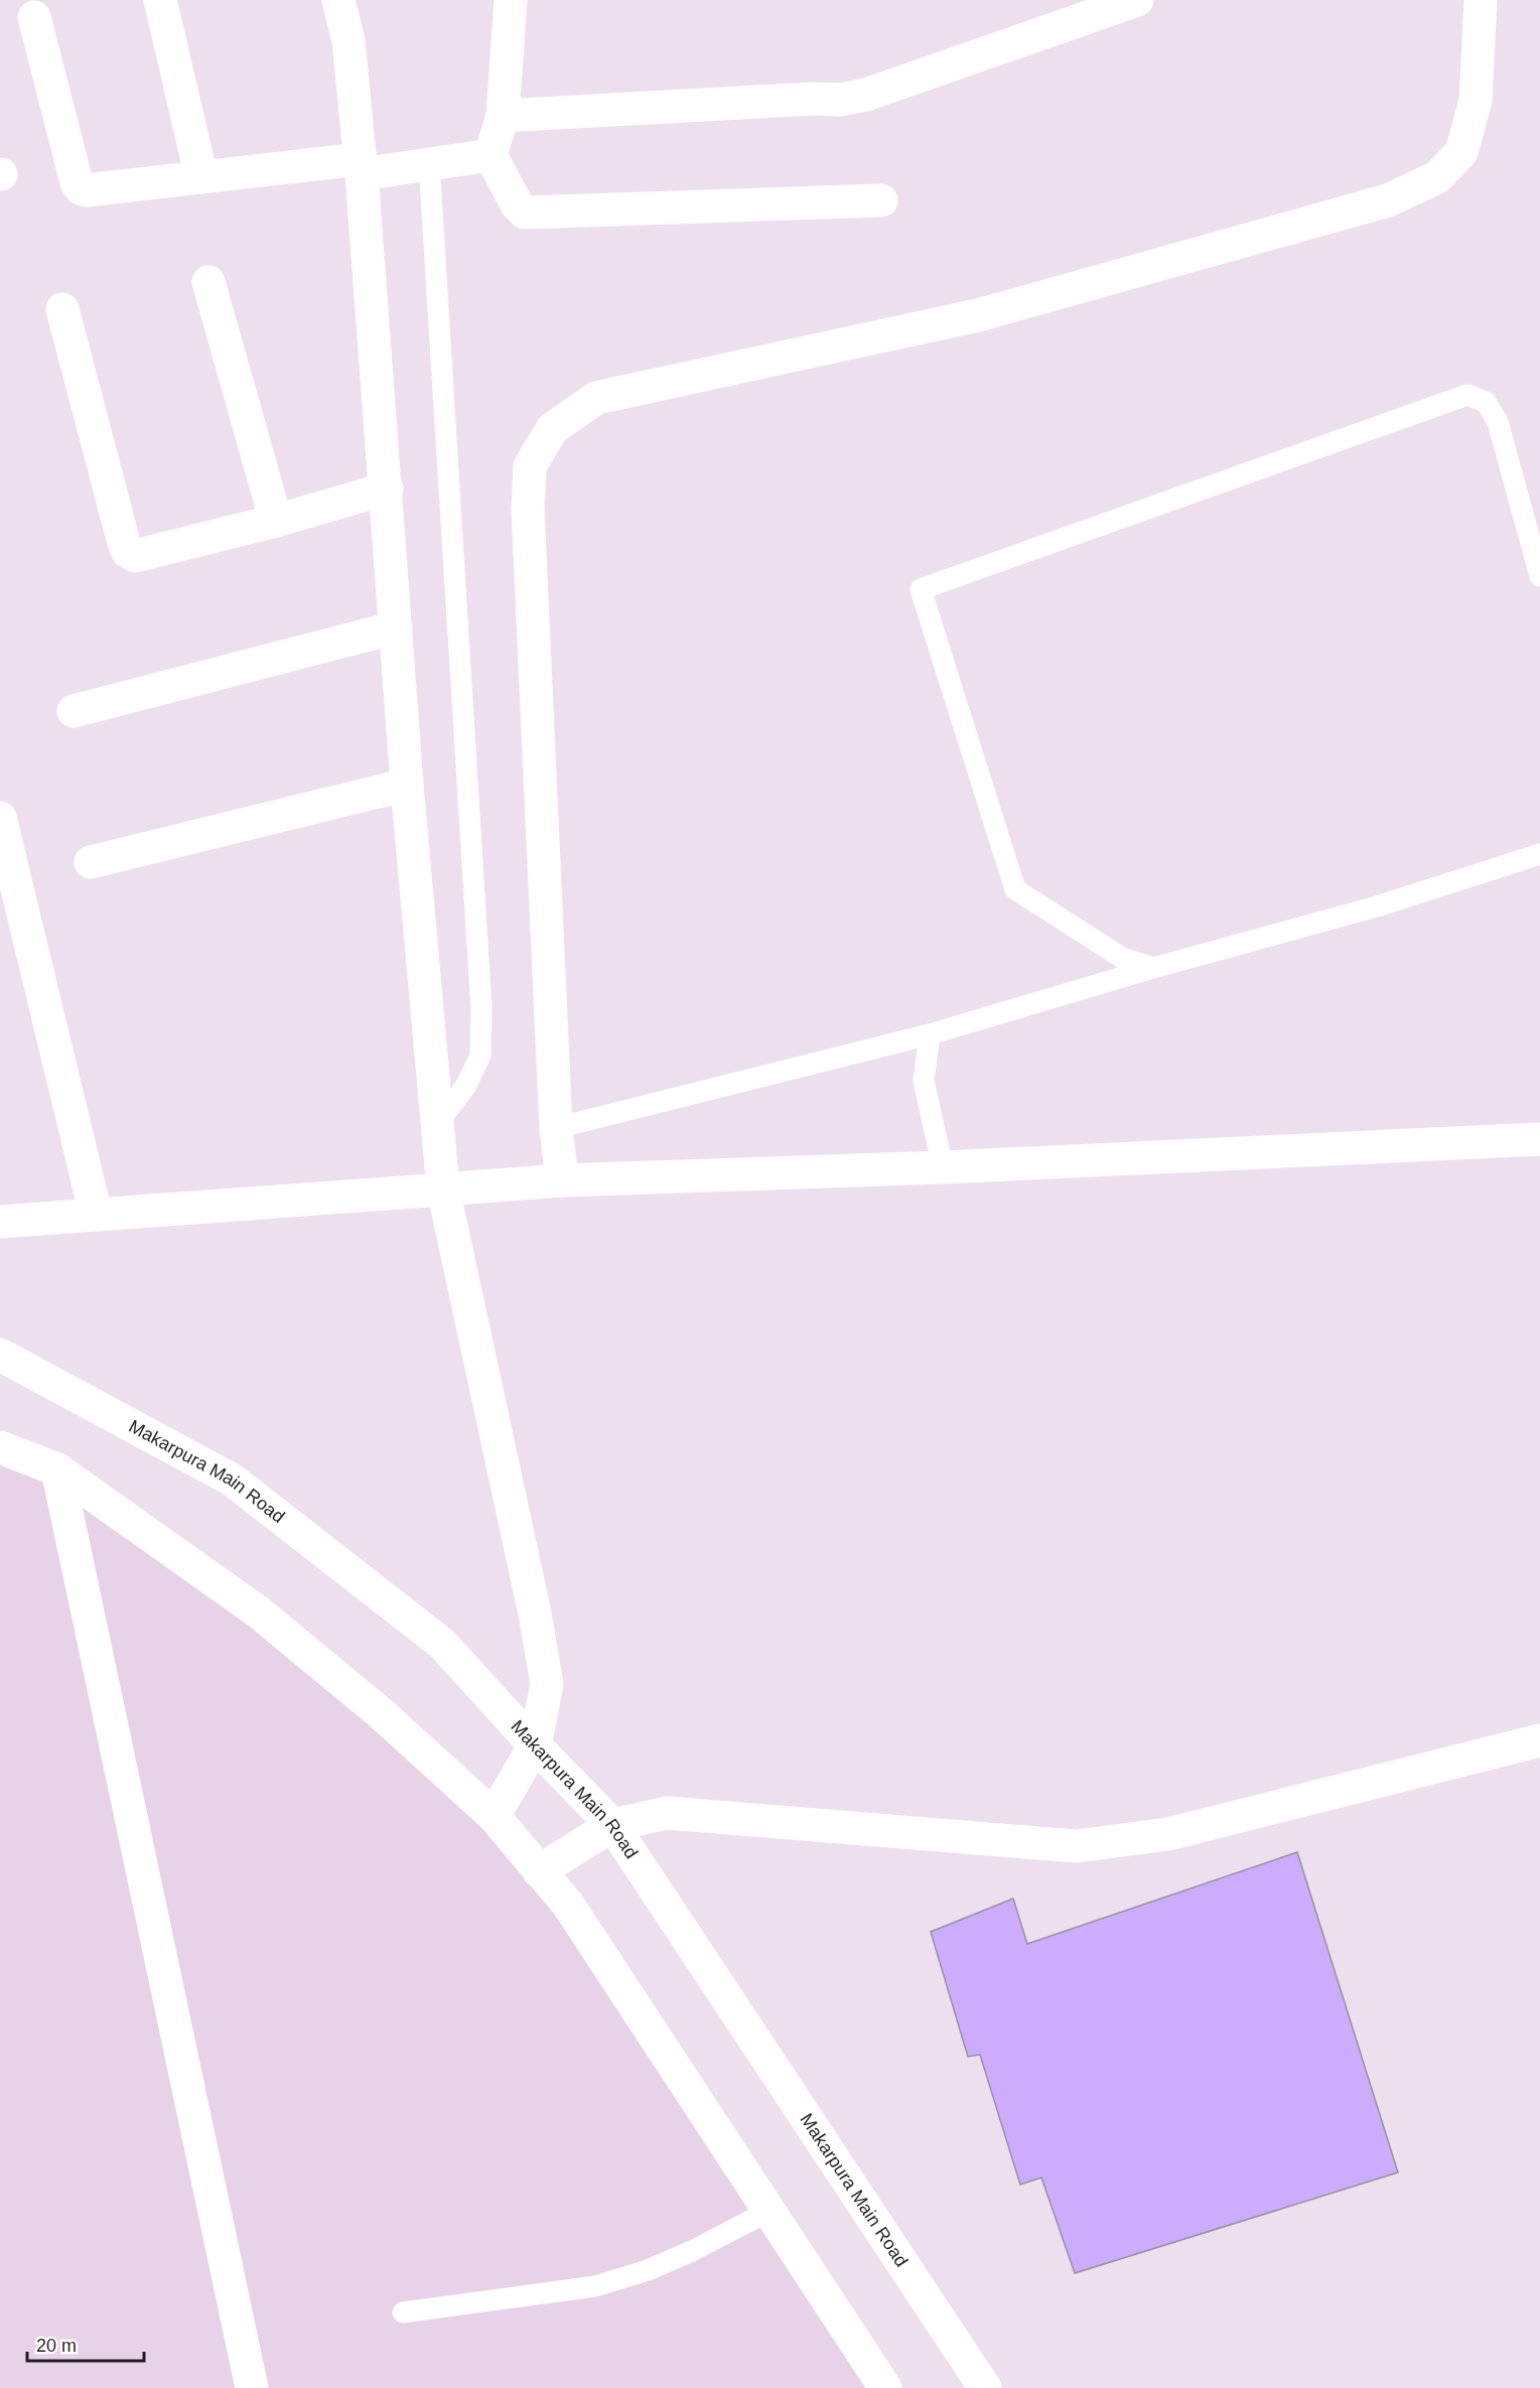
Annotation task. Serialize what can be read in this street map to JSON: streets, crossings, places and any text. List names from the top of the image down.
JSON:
{
  "streets": {
    "main road": ["Makarpura Main Road"]
  },
  "scale_bar": "20 m"
}
